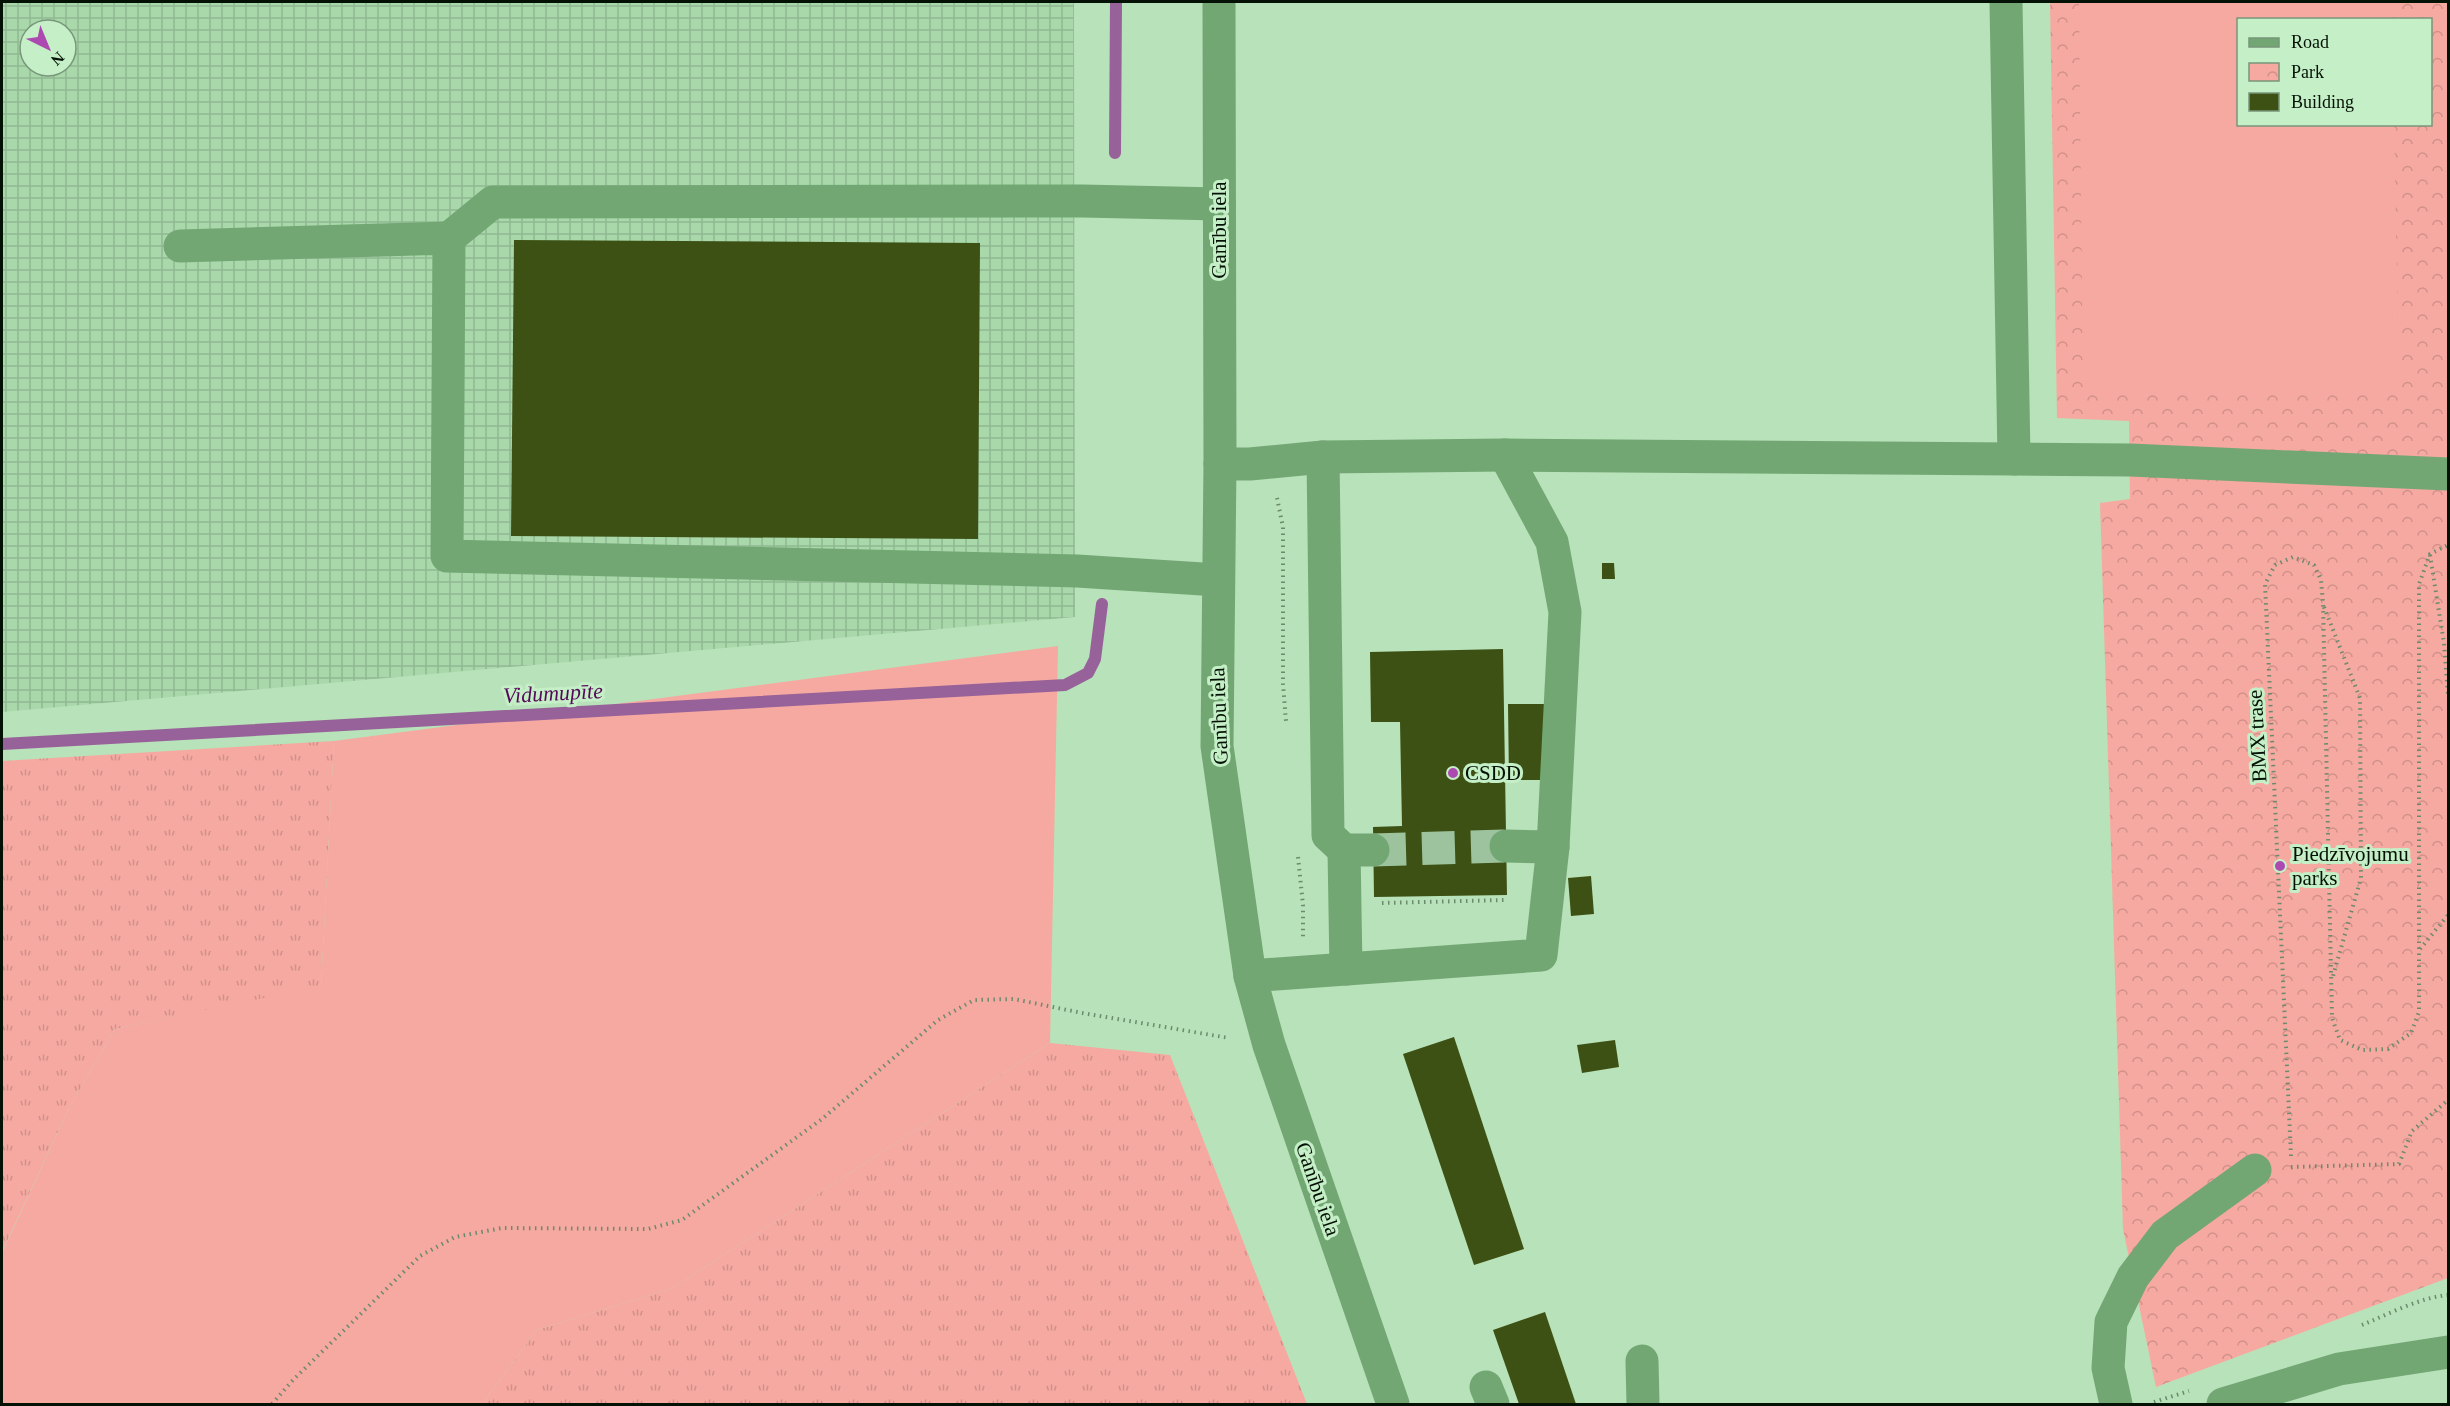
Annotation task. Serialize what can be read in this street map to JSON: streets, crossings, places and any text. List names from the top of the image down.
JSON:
{
  "streets": {
    "street": ["Ganību iela"],
    "path": ["BMX trase"]
  },
  "water": ["Vidumupīte"],
  "places": ["CSDD", "Piedzīvojumu parks"],
  "legend": ["Road", "Park", "Building"],
  "north": "bottom right"
}
